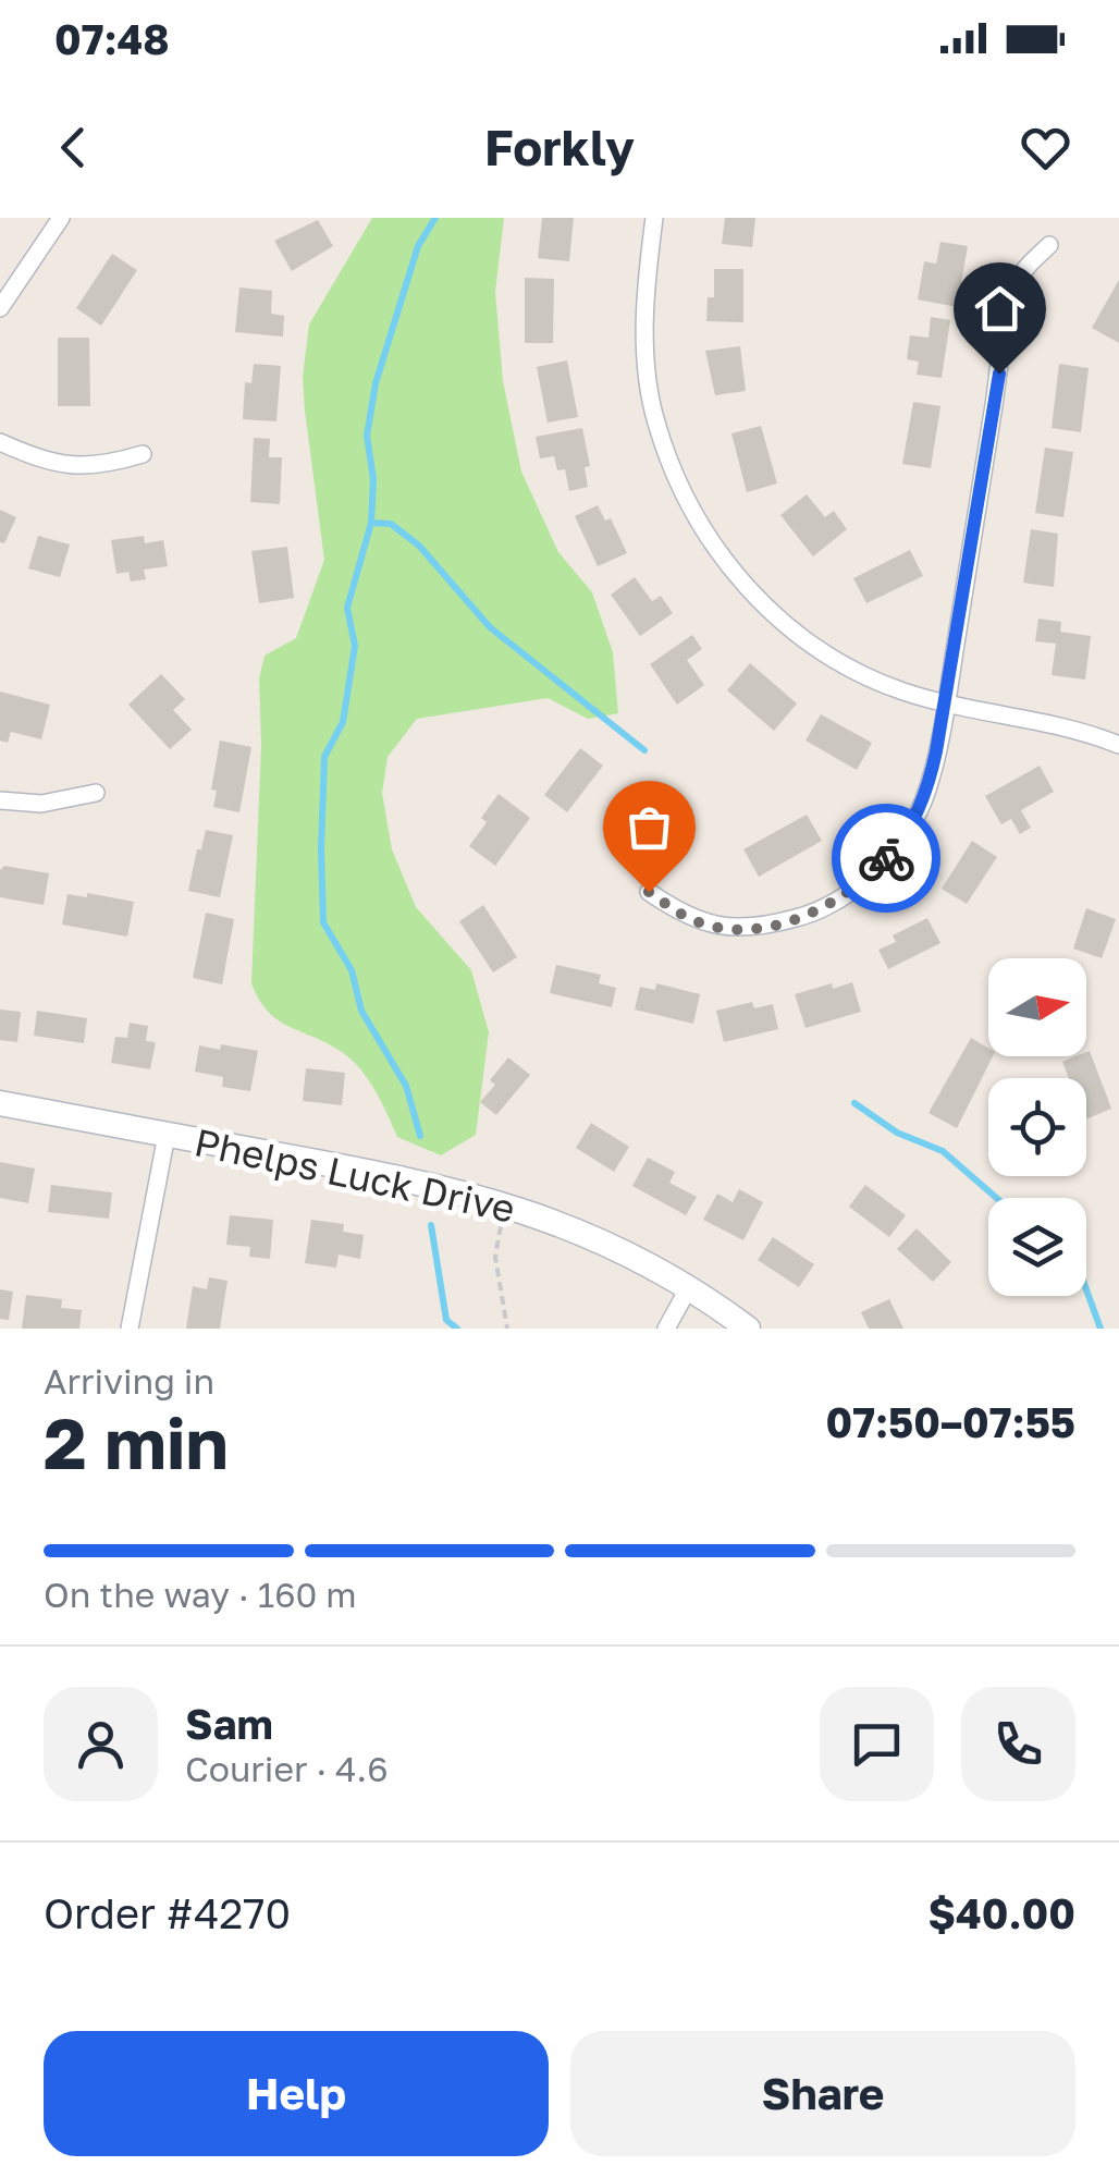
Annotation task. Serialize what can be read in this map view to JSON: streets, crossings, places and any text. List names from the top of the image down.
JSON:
{
  "streets": {
    "street": ["Phelps Luck Drive"]
  },
  "north": "right",
  "page": {
    "status": "07:48",
    "header": "Forkly",
    "heading": ["2 min", "Arriving in", "07:50–07:55"],
    "panel": [
      "Sam",
      "Courier · 4.6",
      "Order #4270",
      "$40.00"
    ],
    "bar": "On the way · 160 m",
    "buttons": ["Help", "Share"]
  }
}
